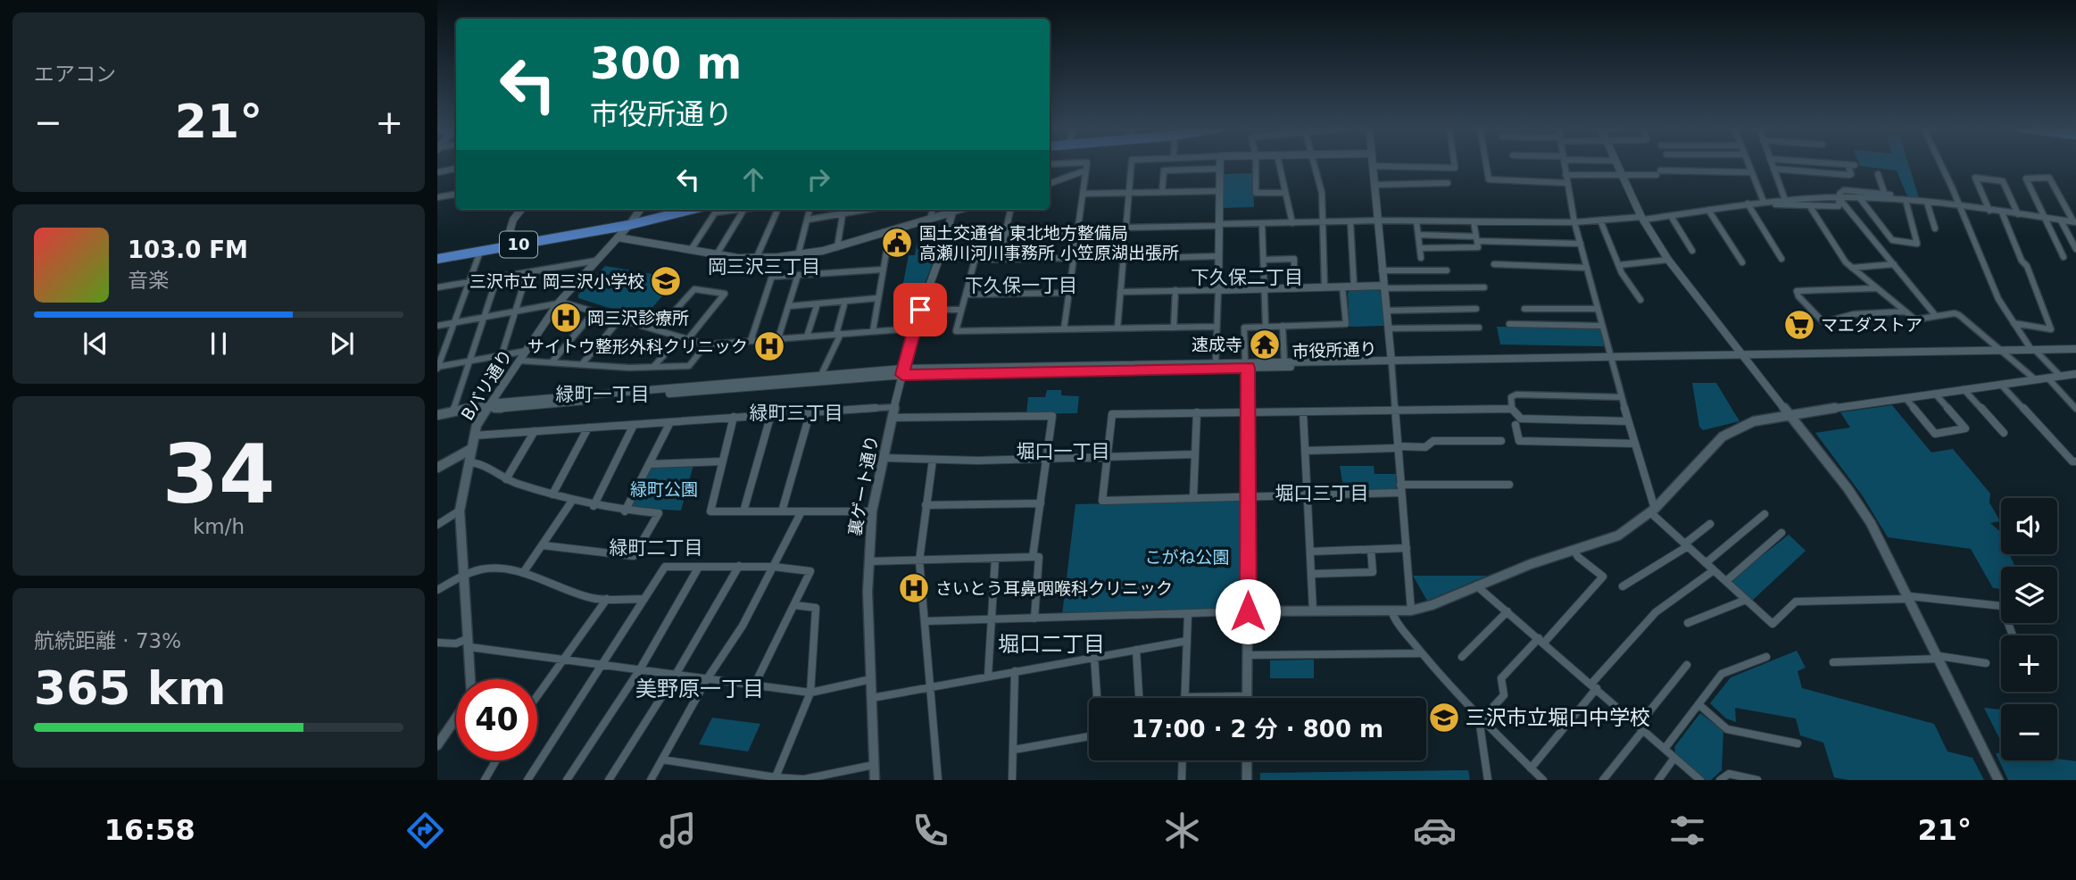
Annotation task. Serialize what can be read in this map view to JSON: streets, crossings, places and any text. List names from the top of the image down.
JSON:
{
  "streets": {
    "main road": ["10"],
    "street": ["市役所通り", "Bバリ通り", "裏ゲート通り"]
  },
  "crossings": [
    ["10", "Bバリ通り"],
    ["市役所通り", "Bバリ通り"],
    ["市役所通り", "裏ゲート通り"]
  ],
  "districts": [
    "岡三沢三丁目",
    "下久保二丁目",
    "下久保一丁目",
    "緑町一丁目",
    "緑町三丁目",
    "堀口一丁目",
    "堀口三丁目",
    "緑町二丁目",
    "堀口二丁目",
    "美野原一丁目"
  ],
  "parks": ["緑町公園", "こがね公園"],
  "places": {
    "public building": ["国土交通省 東北地方整備局 高瀬川河川事務所 小笠原湖出張所"],
    "school or university": ["三沢市立 岡三沢小学校", "三沢市立堀口中学校"],
    "hospital": ["岡三沢診療所", "サイトウ整形外科クリニック", "さいとう耳鼻咽喉科クリニック"],
    "supermarket": ["マエダストア"],
    "temple": ["速成寺"]
  },
  "page": {
    "tile": [
      "エアコン",
      ["34", "km/h"],
      ["航続距離 · 73%", "365 km"]
    ],
    "turn": ["300 m", "市役所通り"],
    "heat": ["−", "21°", "+"],
    "song": ["103.0 FM", "音楽"],
    "map_buttons": ["+", "−"],
    "limit": "40",
    "trip": "17:00 · 2 分 · 800 m",
    "tabs": ["16:58", "21°"]
  }
}
